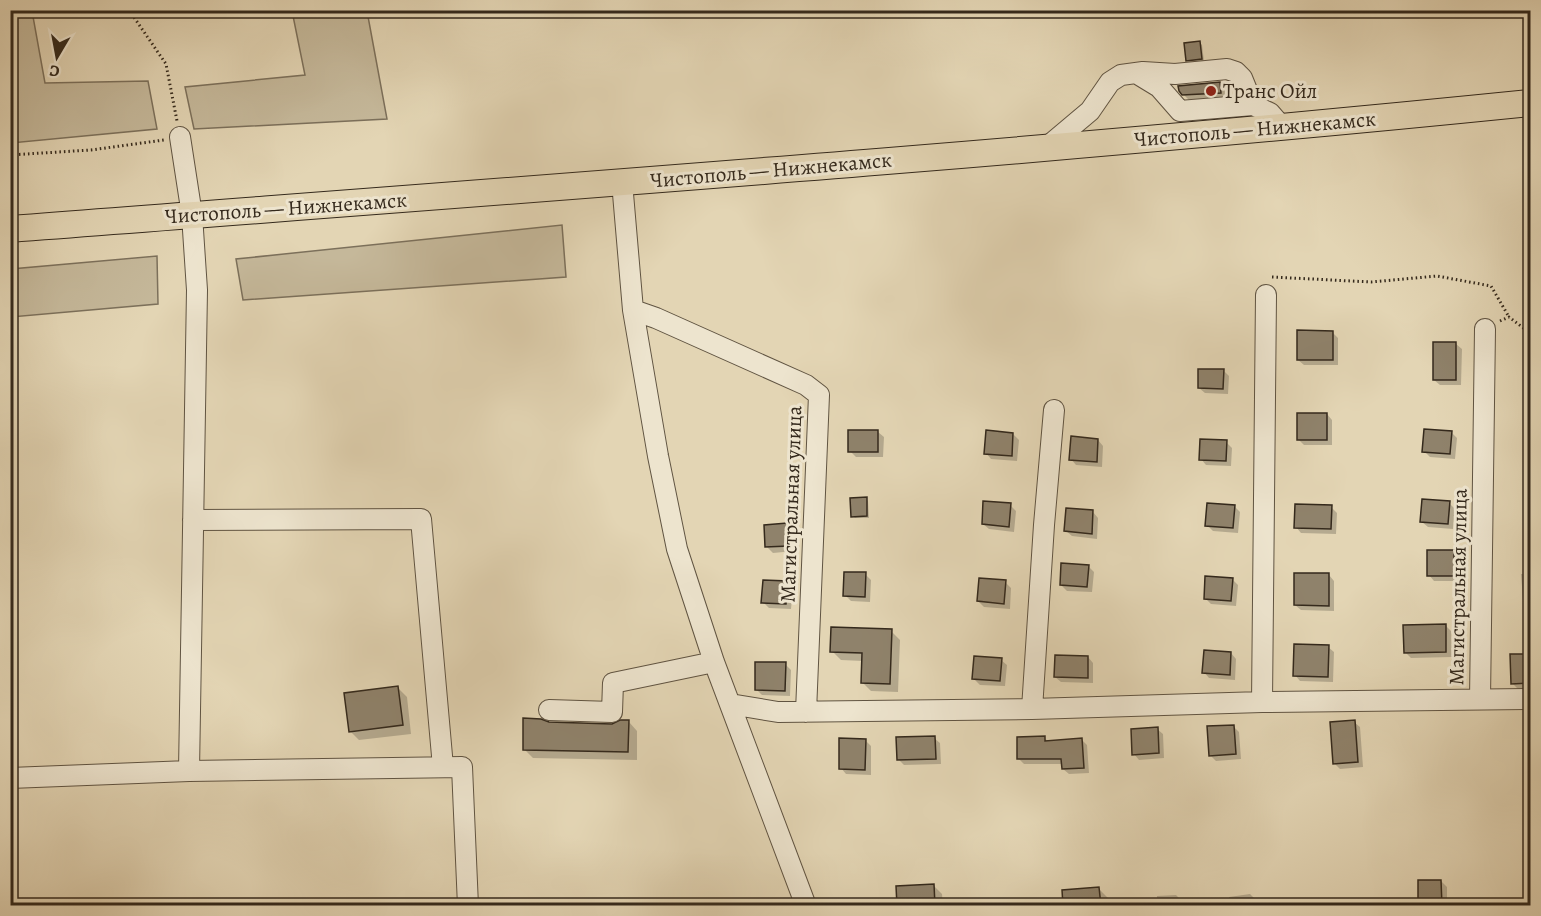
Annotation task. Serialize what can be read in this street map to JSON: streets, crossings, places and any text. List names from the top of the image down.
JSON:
{
  "streets": {
    "main road": ["Чистополь — Нижнекамск"],
    "street": ["Магистральная улица"]
  },
  "places": ["Транс Ойл"],
  "north": "bottom"
}
